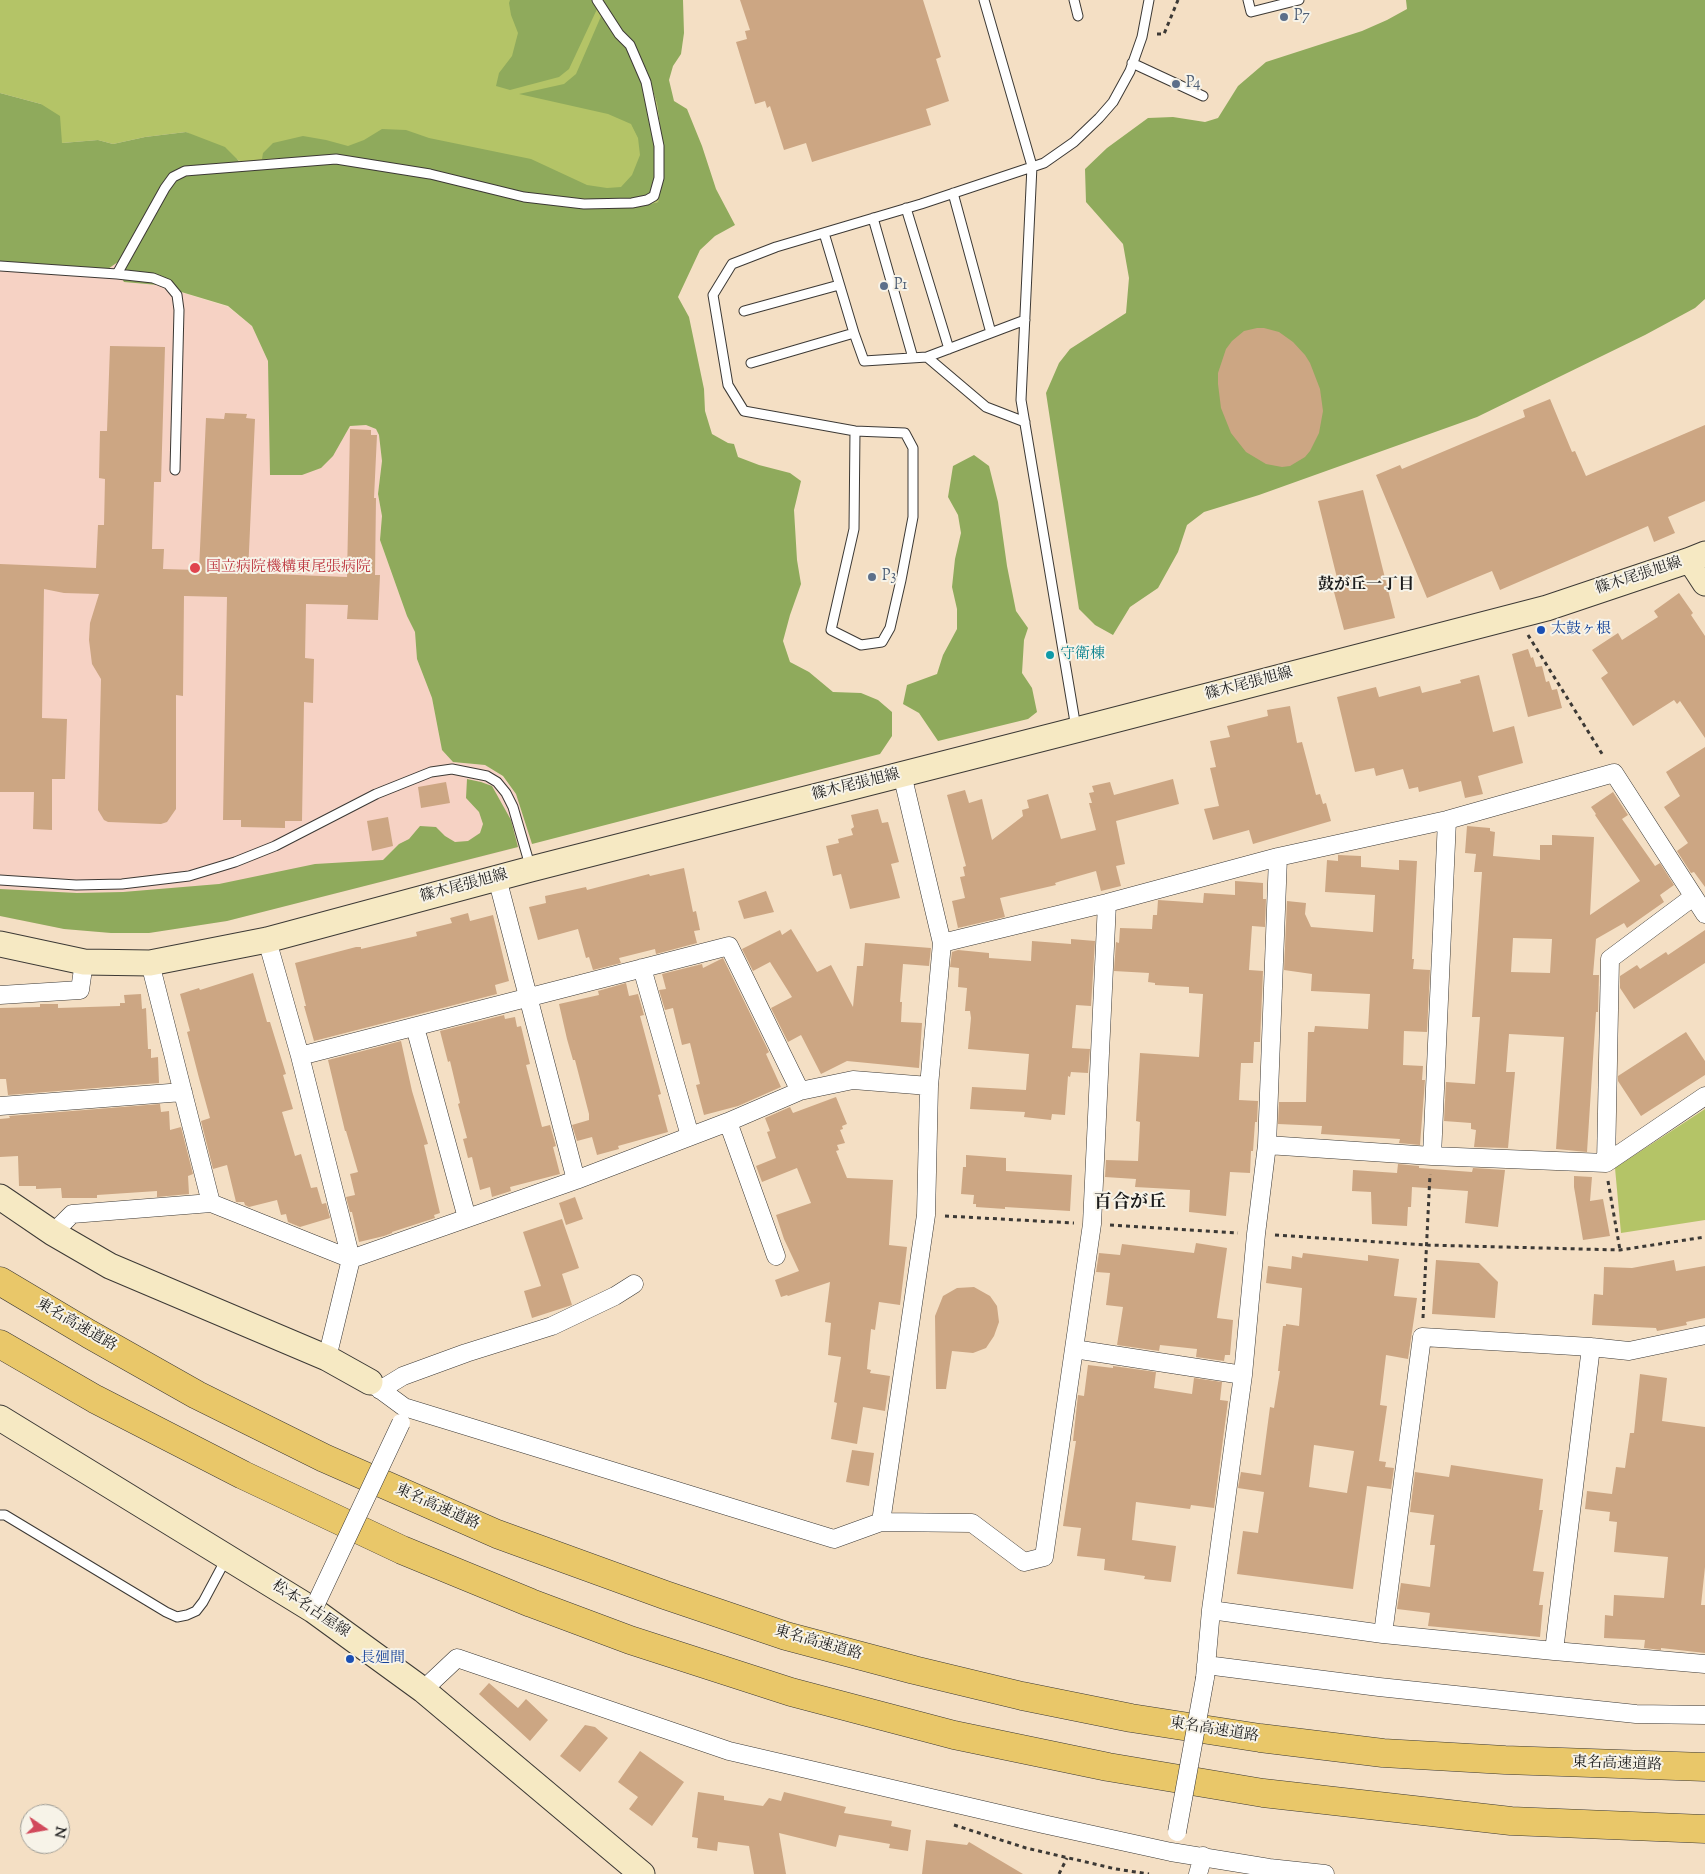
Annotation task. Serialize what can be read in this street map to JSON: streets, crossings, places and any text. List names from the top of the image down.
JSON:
{
  "streets": {
    "highway": ["東名高速道路"],
    "main road": ["篠木尾張旭線", "松本名古屋線"]
  },
  "districts": ["鼓が丘一丁目", "百合が丘"],
  "places": [
    "P7",
    "P4",
    "P1",
    "国立病院機構東尾張病院",
    "P3",
    "太鼓ヶ根",
    "守衛棟",
    "長廻間"
  ],
  "north": "right"
}
